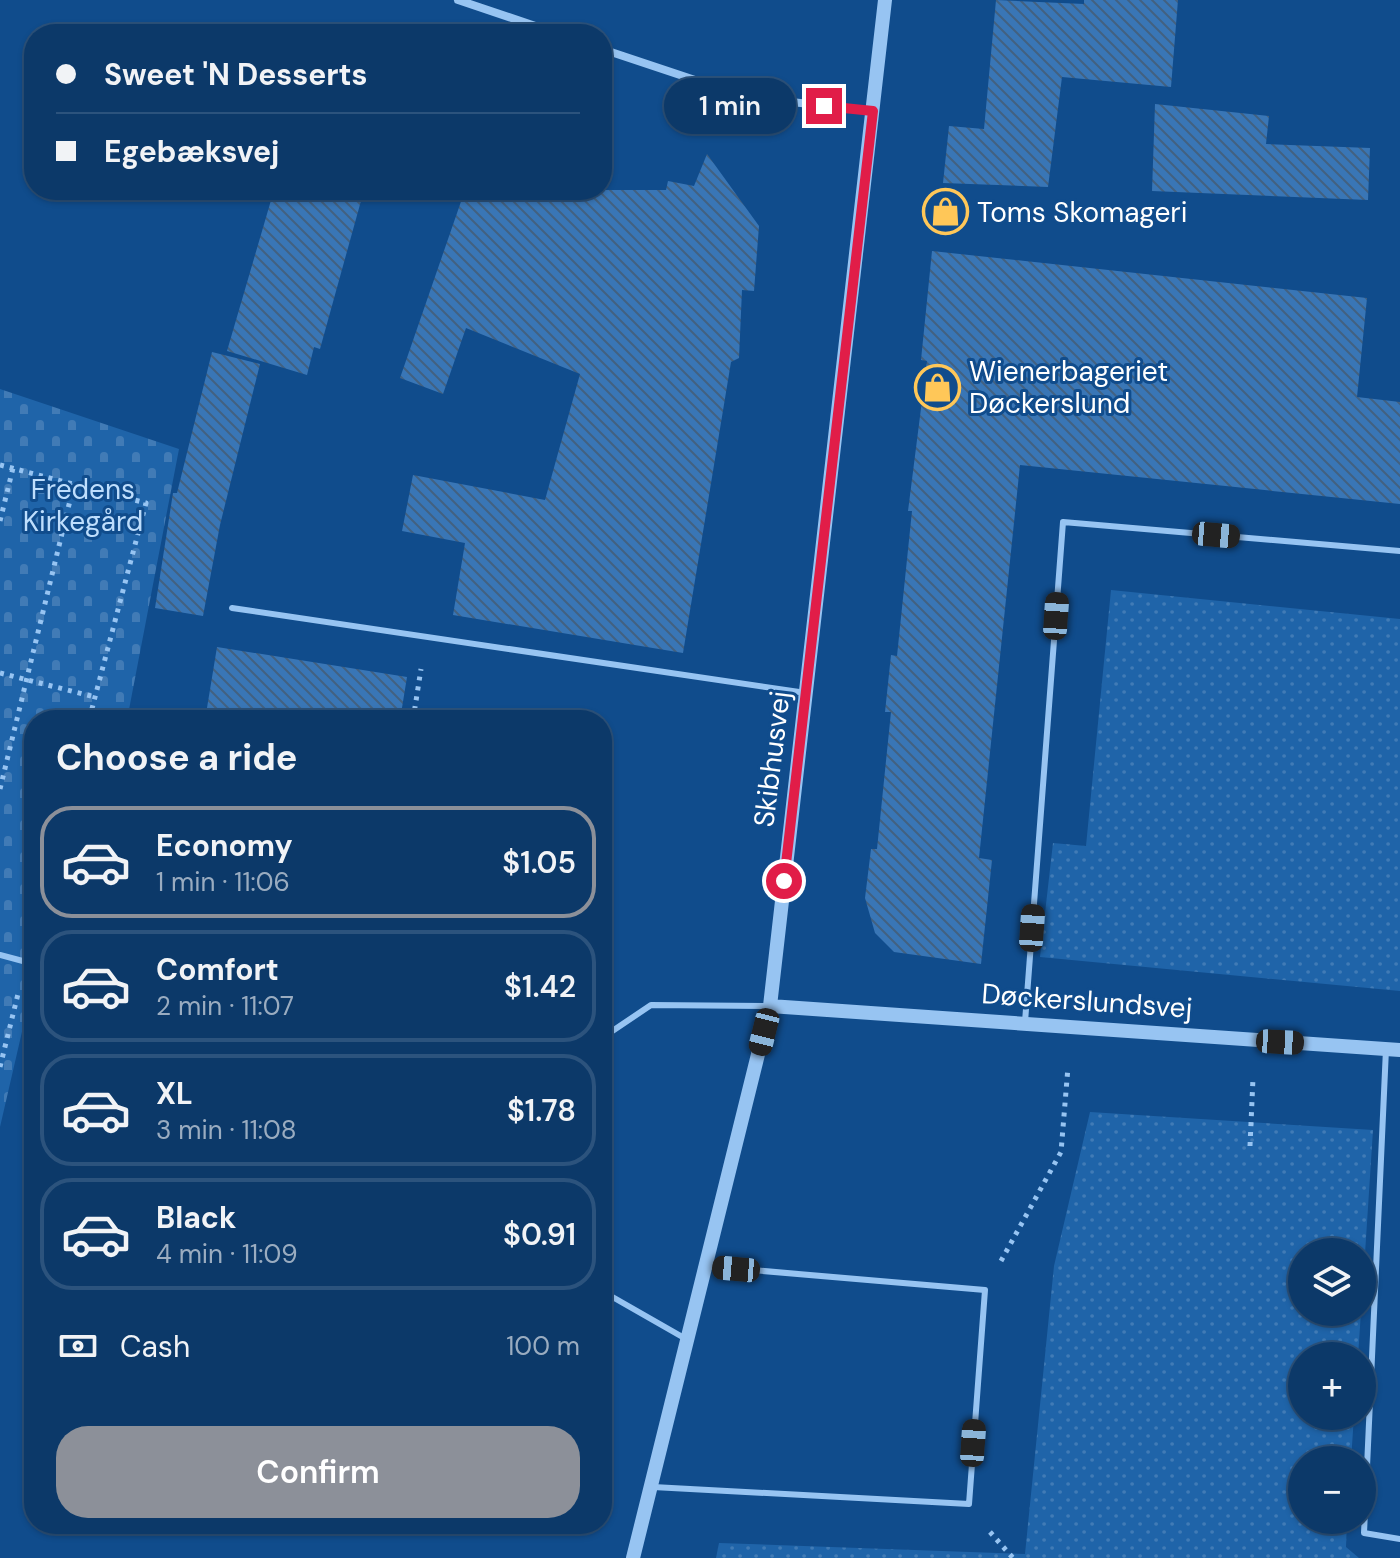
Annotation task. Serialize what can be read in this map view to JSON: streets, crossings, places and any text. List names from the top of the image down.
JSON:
{
  "streets": {
    "street": ["Skibhusvej", "Døckerslundsvej"]
  },
  "crossings": [
    ["Skibhusvej", "Døckerslundsvej"]
  ],
  "parks": ["Fredens Kirkegård"],
  "places": {
    "shop": ["Toms Skomageri", "Wienerbageriet Døckerslund"]
  },
  "page": {
    "banner": ["Sweet 'N Desserts", "Egebæksvej"],
    "bubble": "1 min",
    "heading": "Choose a ride",
    "list": [
      {
        "name": "Economy",
        "note": "1 min · 11:06",
        "value": "$1.05"
      },
      {
        "name": "Comfort",
        "note": "2 min · 11:07",
        "value": "$1.42"
      },
      {
        "name": "XL",
        "note": "3 min · 11:08",
        "value": "$1.78"
      },
      {
        "name": "Black",
        "note": "4 min · 11:09",
        "value": "$0.91"
      }
    ],
    "map_buttons": ["+", "−"],
    "pay": ["Cash", "100 m"],
    "buttons": "Confirm"
  }
}
